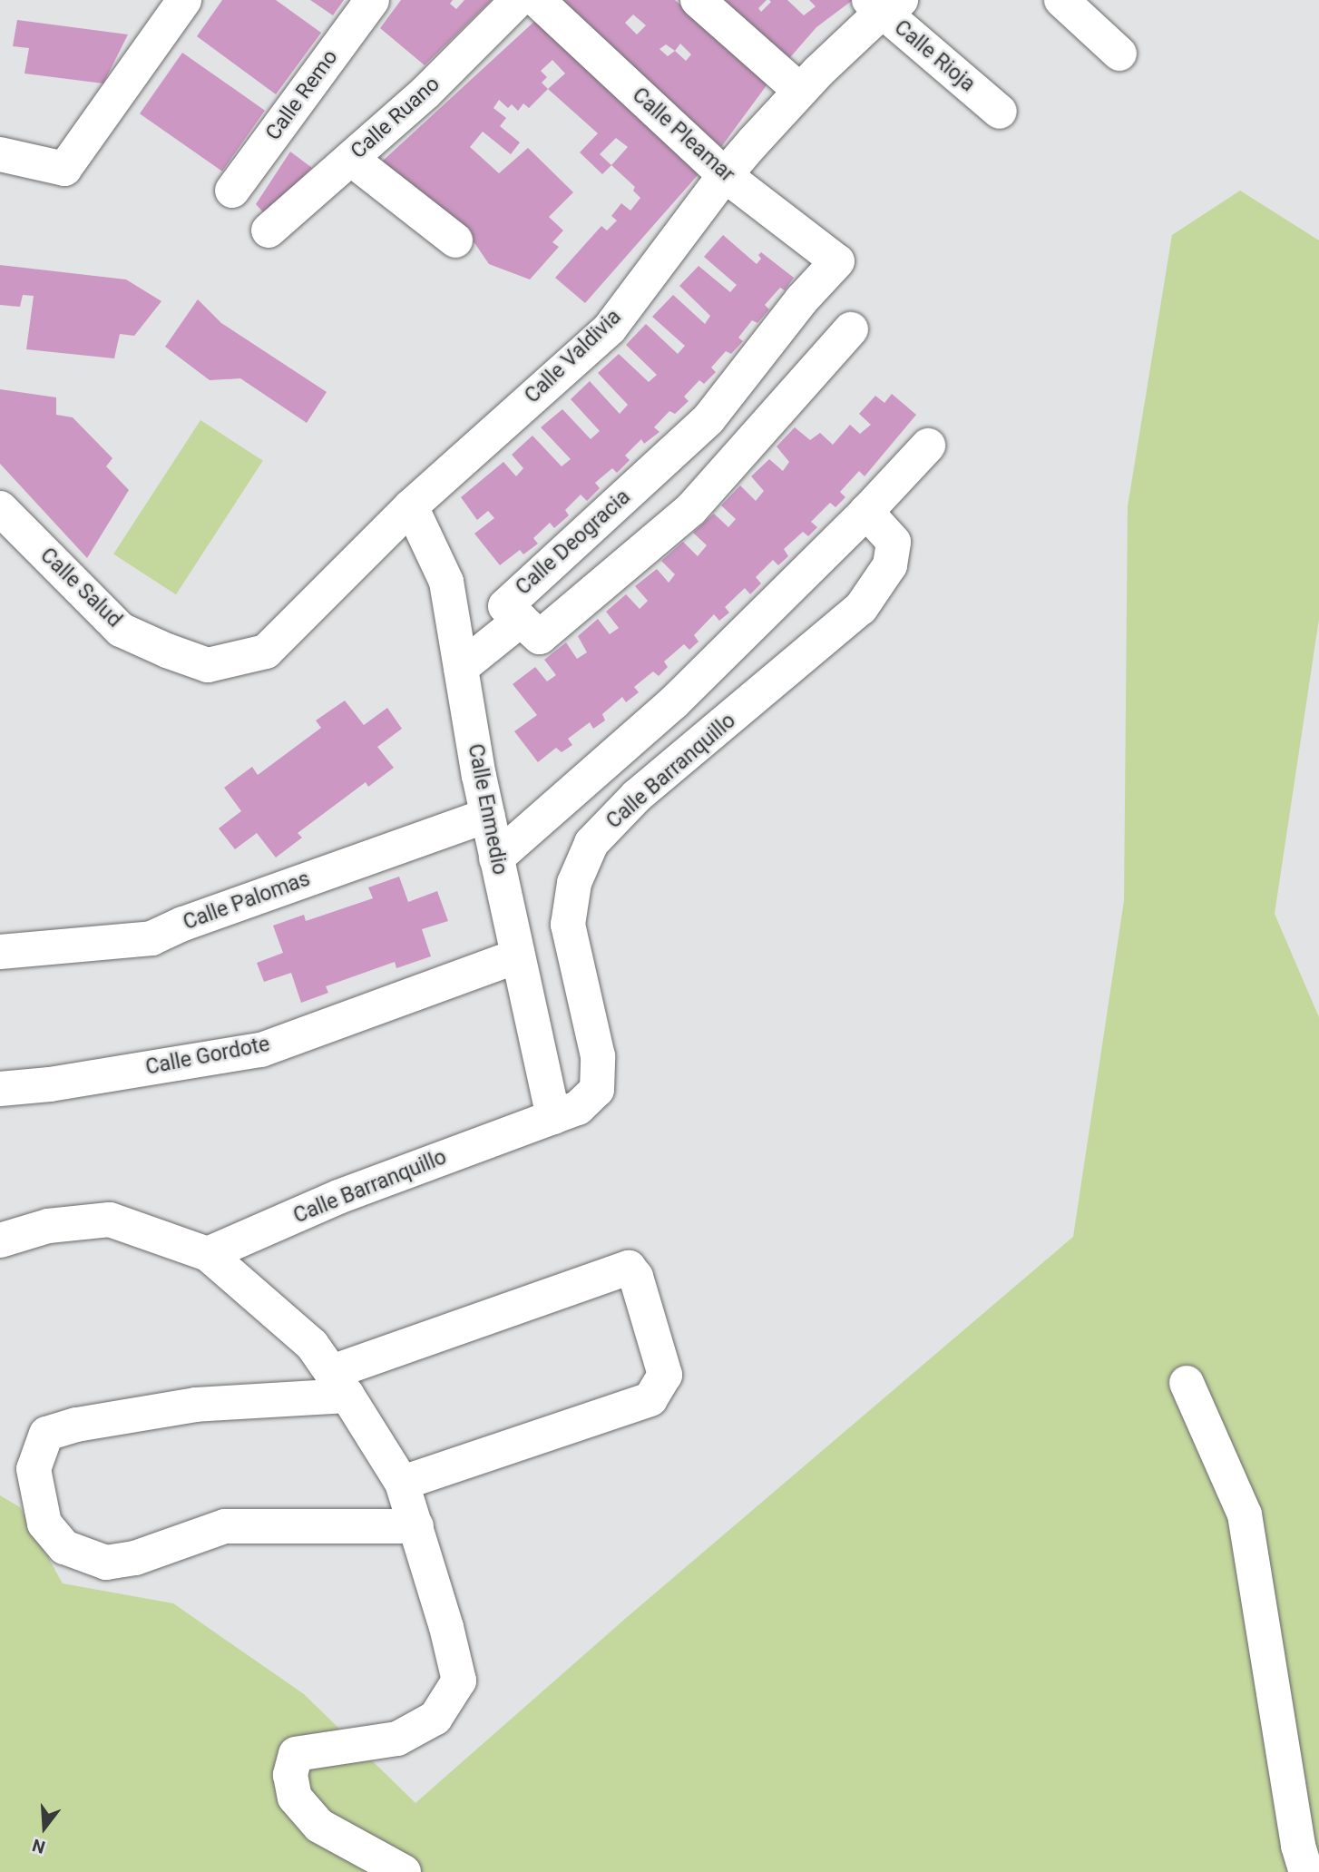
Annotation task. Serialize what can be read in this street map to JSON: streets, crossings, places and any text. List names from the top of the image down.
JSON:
{
  "streets": {
    "street": [
      "Calle Rioja",
      "Calle Remo",
      "Calle Ruano",
      "Calle Pleamar",
      "Calle Valdivia",
      "Calle Deogracia",
      "Calle Salud",
      "Calle Barranquillo",
      "Calle Enmedio",
      "Calle Palomas",
      "Calle Gordote"
    ]
  },
  "crossings": [
    ["Calle Rioja", "Calle Valdivia"],
    ["Calle Pleamar", "Calle Valdivia"],
    ["Calle Pleamar", "Calle Deogracia"],
    ["Calle Valdivia", "Calle Salud"],
    ["Calle Valdivia", "Calle Enmedio"],
    ["Calle Barranquillo", "Calle Enmedio"],
    ["Calle Enmedio", "Calle Palomas"],
    ["Calle Enmedio", "Calle Gordote"]
  ],
  "north": "bottom"
}
